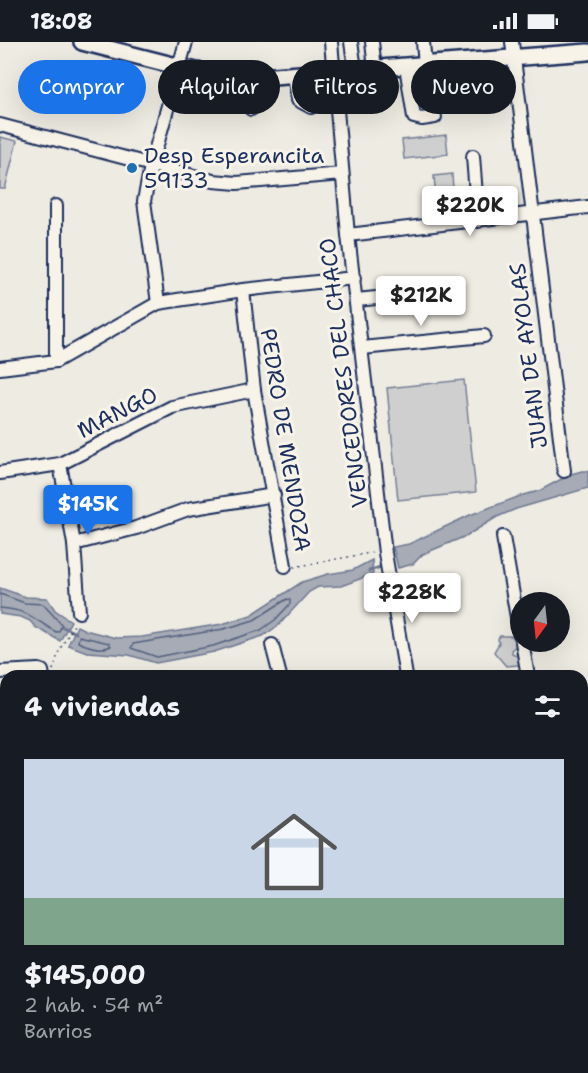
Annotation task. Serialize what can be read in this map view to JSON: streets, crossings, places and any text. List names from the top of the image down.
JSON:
{
  "streets": {
    "street": [
      "JUAN DE AYOLAS",
      "VENCEDORES DEL CHACO",
      "MANGO",
      "PEDRO DE MENDOZA"
    ]
  },
  "crossings": [
    ["VENCEDORES DEL CHACO", "PEDRO DE MENDOZA"],
    ["MANGO", "PEDRO DE MENDOZA"]
  ],
  "places": ["Desp Esperancita 59133"],
  "north": "bottom",
  "page": {
    "status": "18:08",
    "chip": [
      "Comprar",
      "Alquilar",
      "Filtros",
      "Nuevo"
    ],
    "price": [
      "$220K",
      "$212K",
      "$145K",
      "$228K"
    ],
    "heading": "4 viviendas",
    "list": [
      {
        "name": "$145,000",
        "note": "2 hab. · 54 m² · Barrios"
      }
    ]
  }
}
